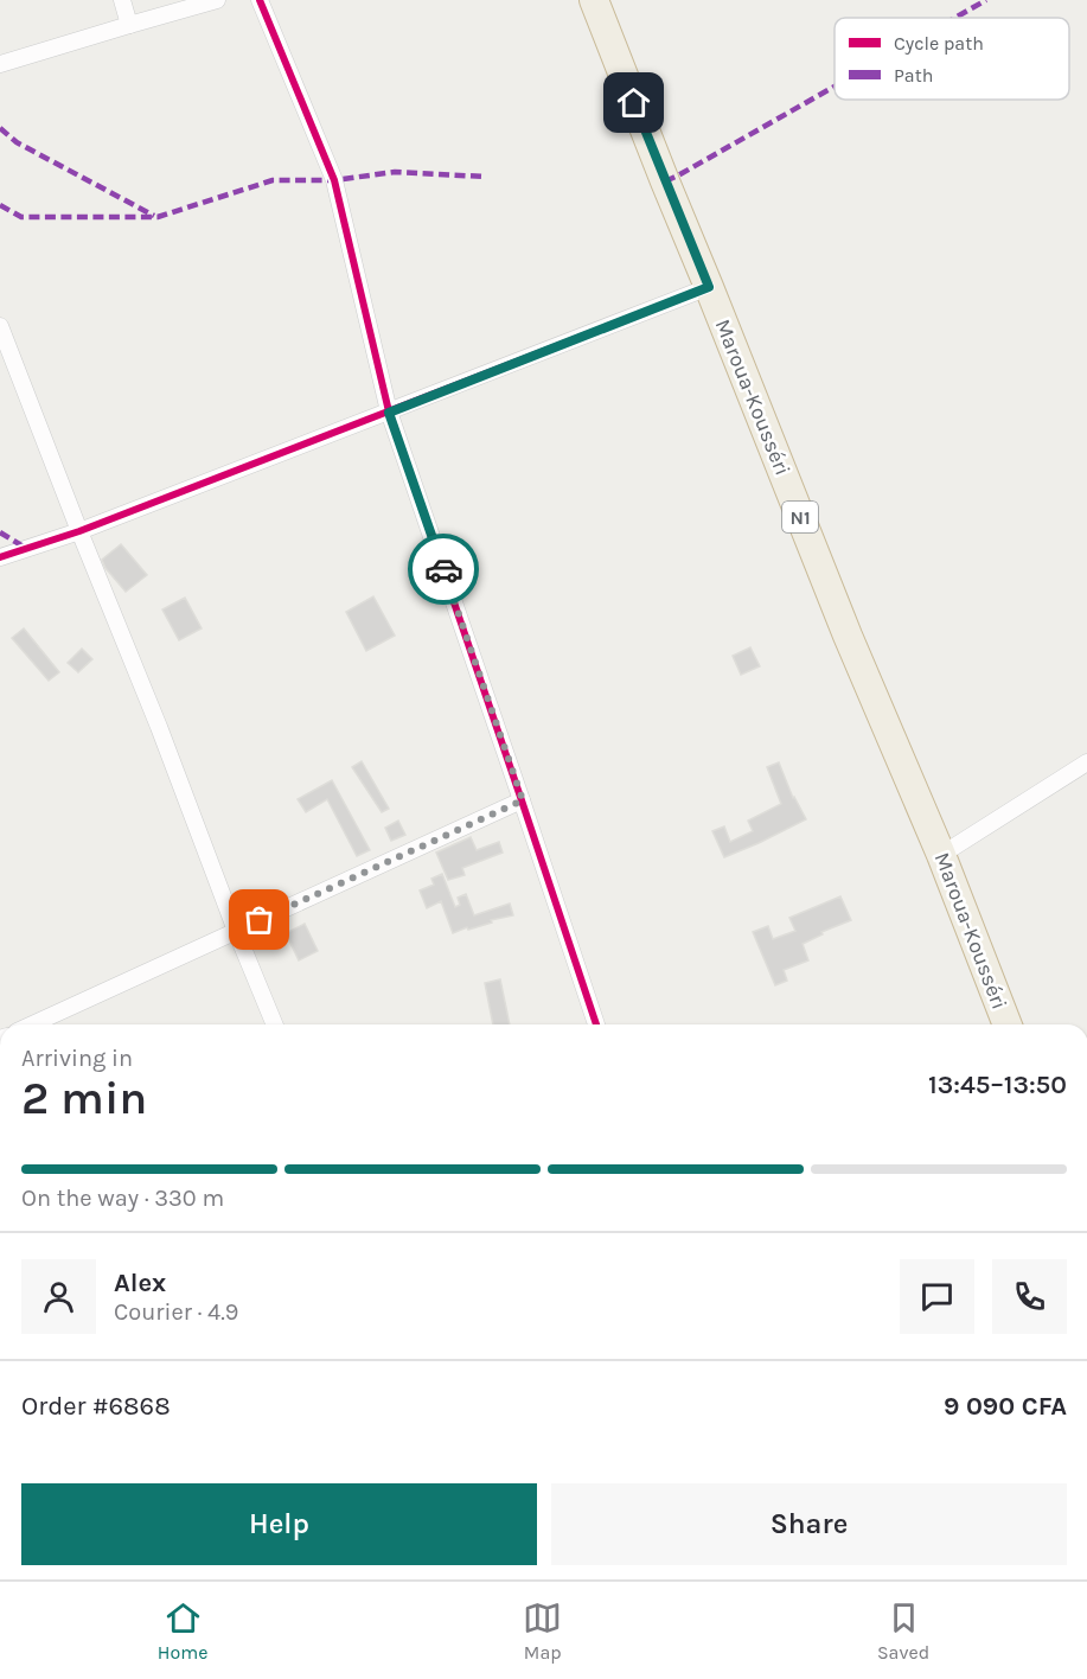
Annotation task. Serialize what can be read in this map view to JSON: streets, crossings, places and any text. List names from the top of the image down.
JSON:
{
  "streets": {
    "highway": ["Maroua-Kousséri", "N1"]
  },
  "legend": ["Cycle path", "Path"],
  "page": {
    "heading": ["2 min", "Arriving in", "13:45–13:50"],
    "panel": [
      "Alex",
      "Courier · 4.9",
      "Order #6868",
      "9 090 CFA"
    ],
    "bar": "On the way · 330 m",
    "buttons": ["Help", "Share"],
    "tabs": ["Home", "Map", "Saved"]
  }
}
